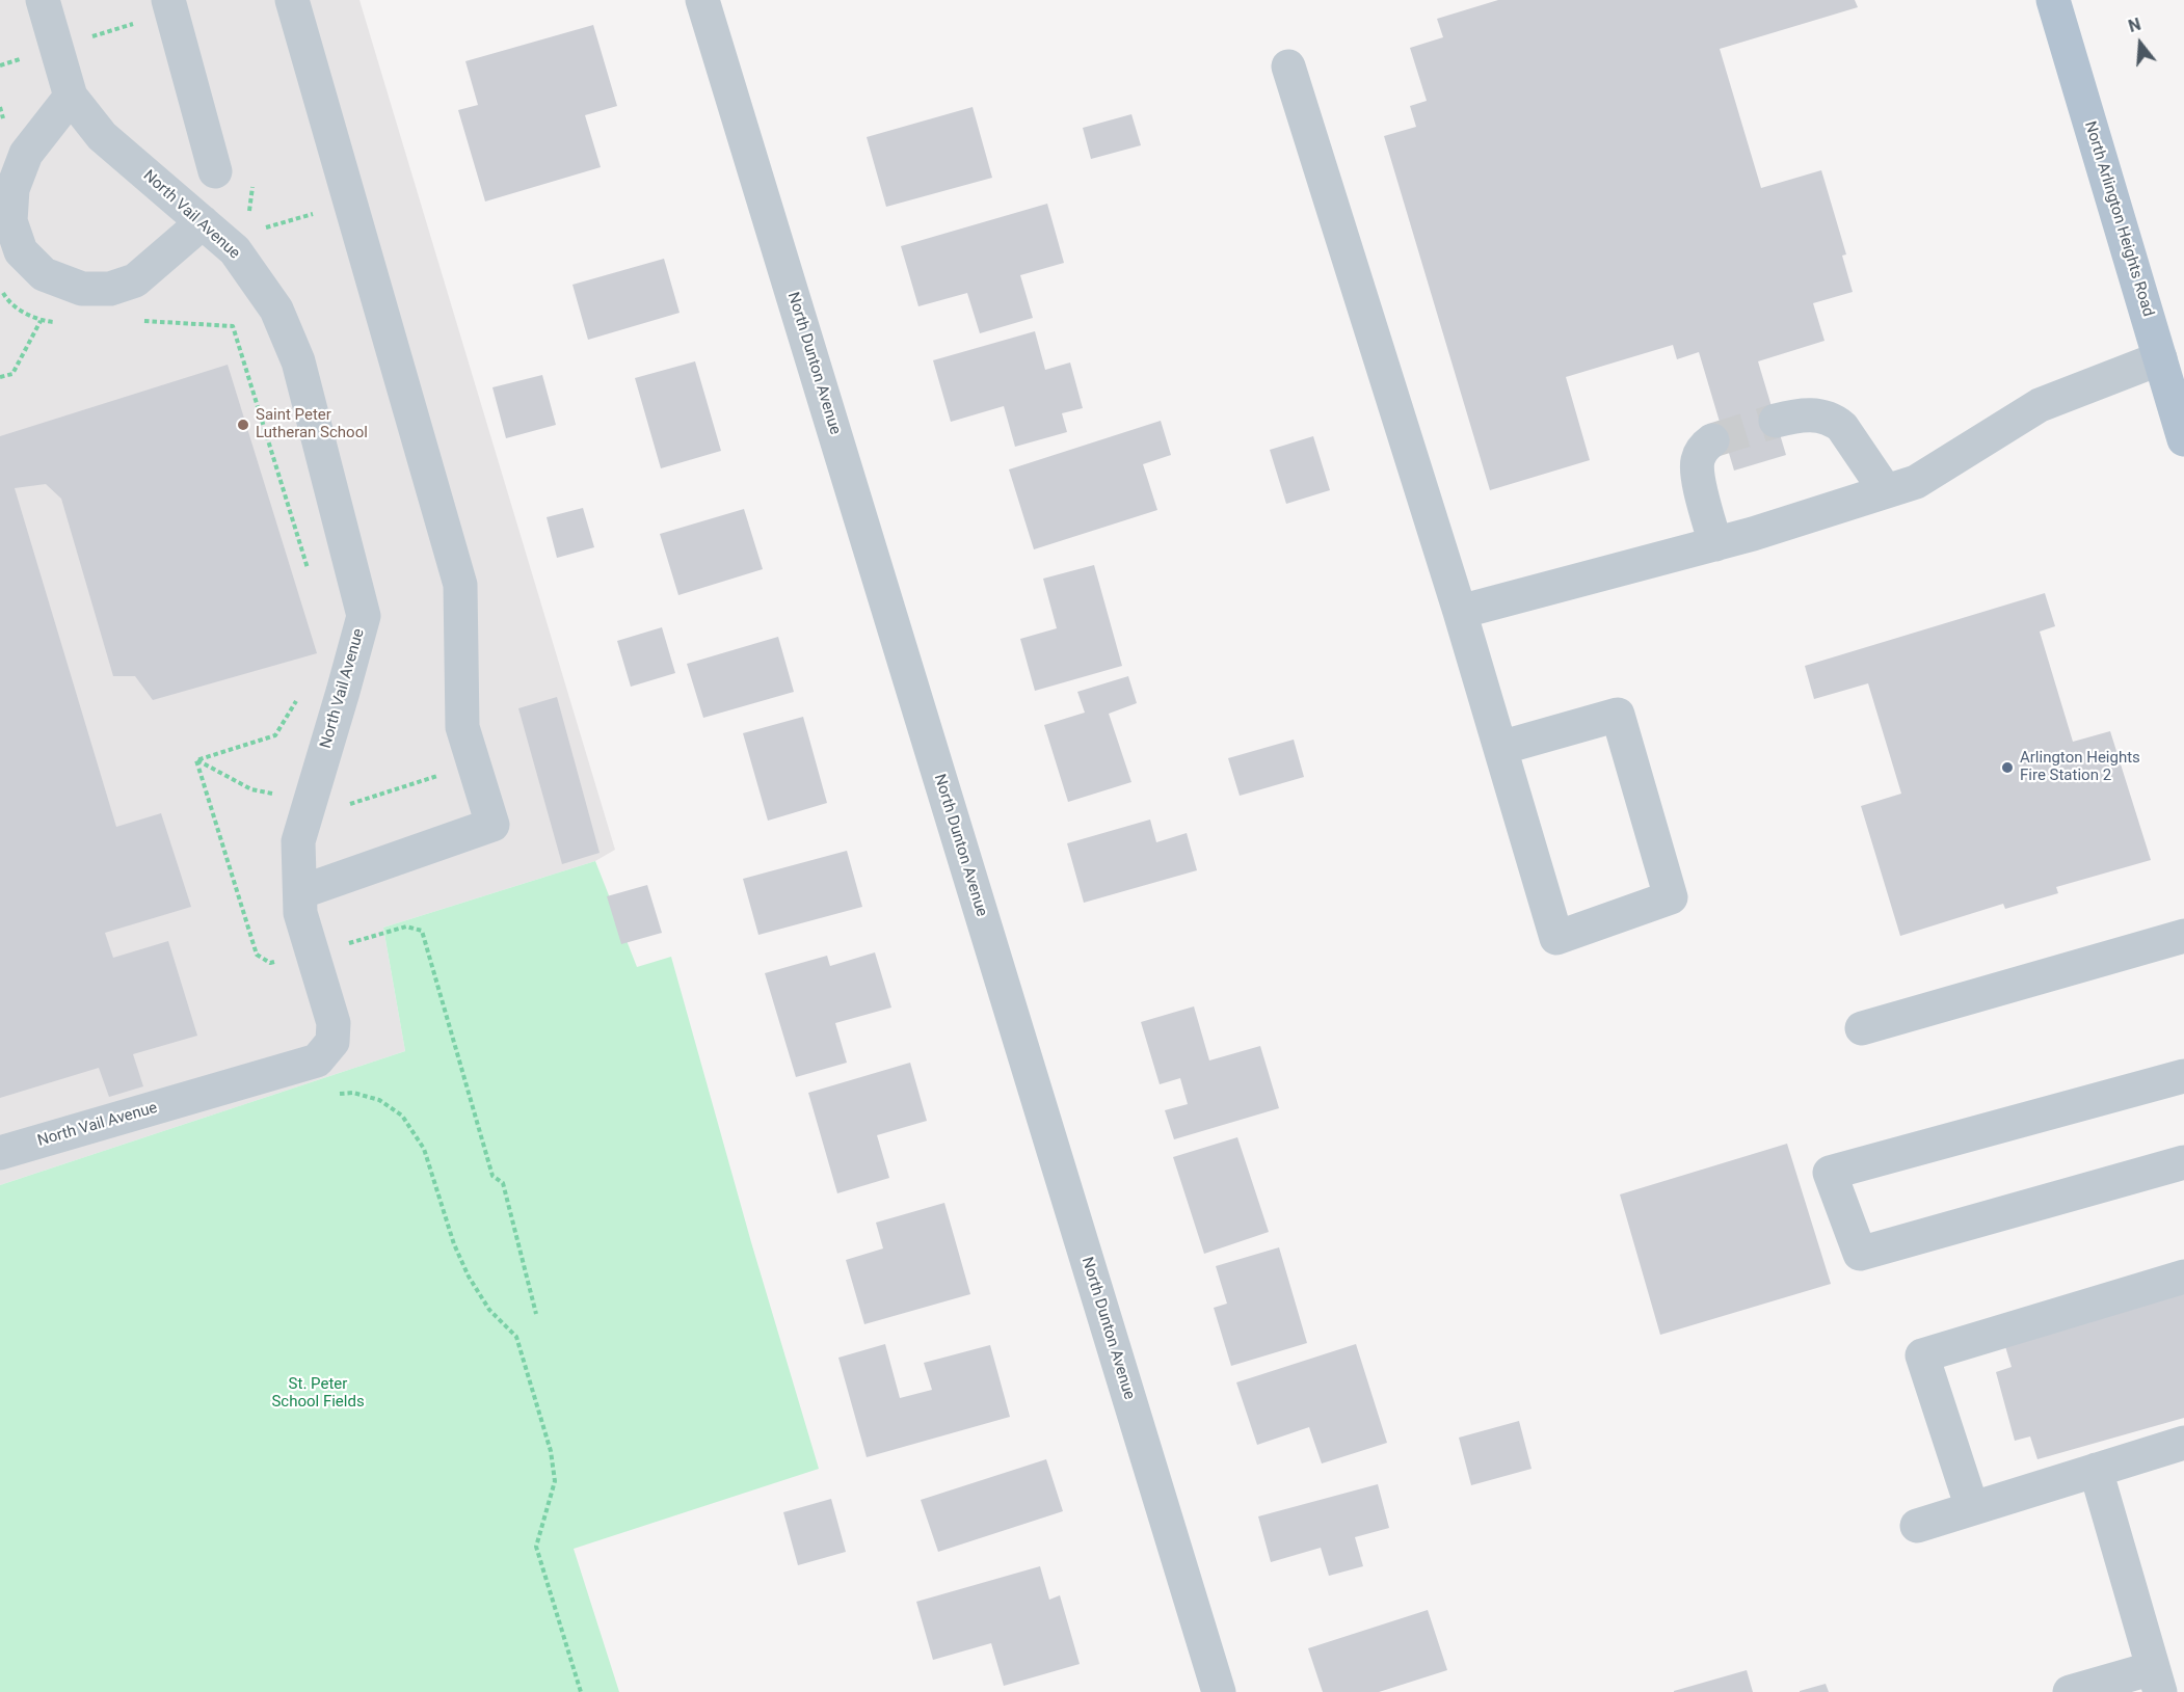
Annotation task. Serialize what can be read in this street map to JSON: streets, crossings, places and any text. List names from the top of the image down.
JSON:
{
  "streets": {
    "main road": ["North Arlington Heights Road"],
    "street": ["North Vail Avenue", "North Dunton Avenue"]
  },
  "parks": ["St. Peter School Fields"],
  "places": ["Saint Peter Lutheran School", "Arlington Heights Fire Station 2"],
  "north": "top"
}
